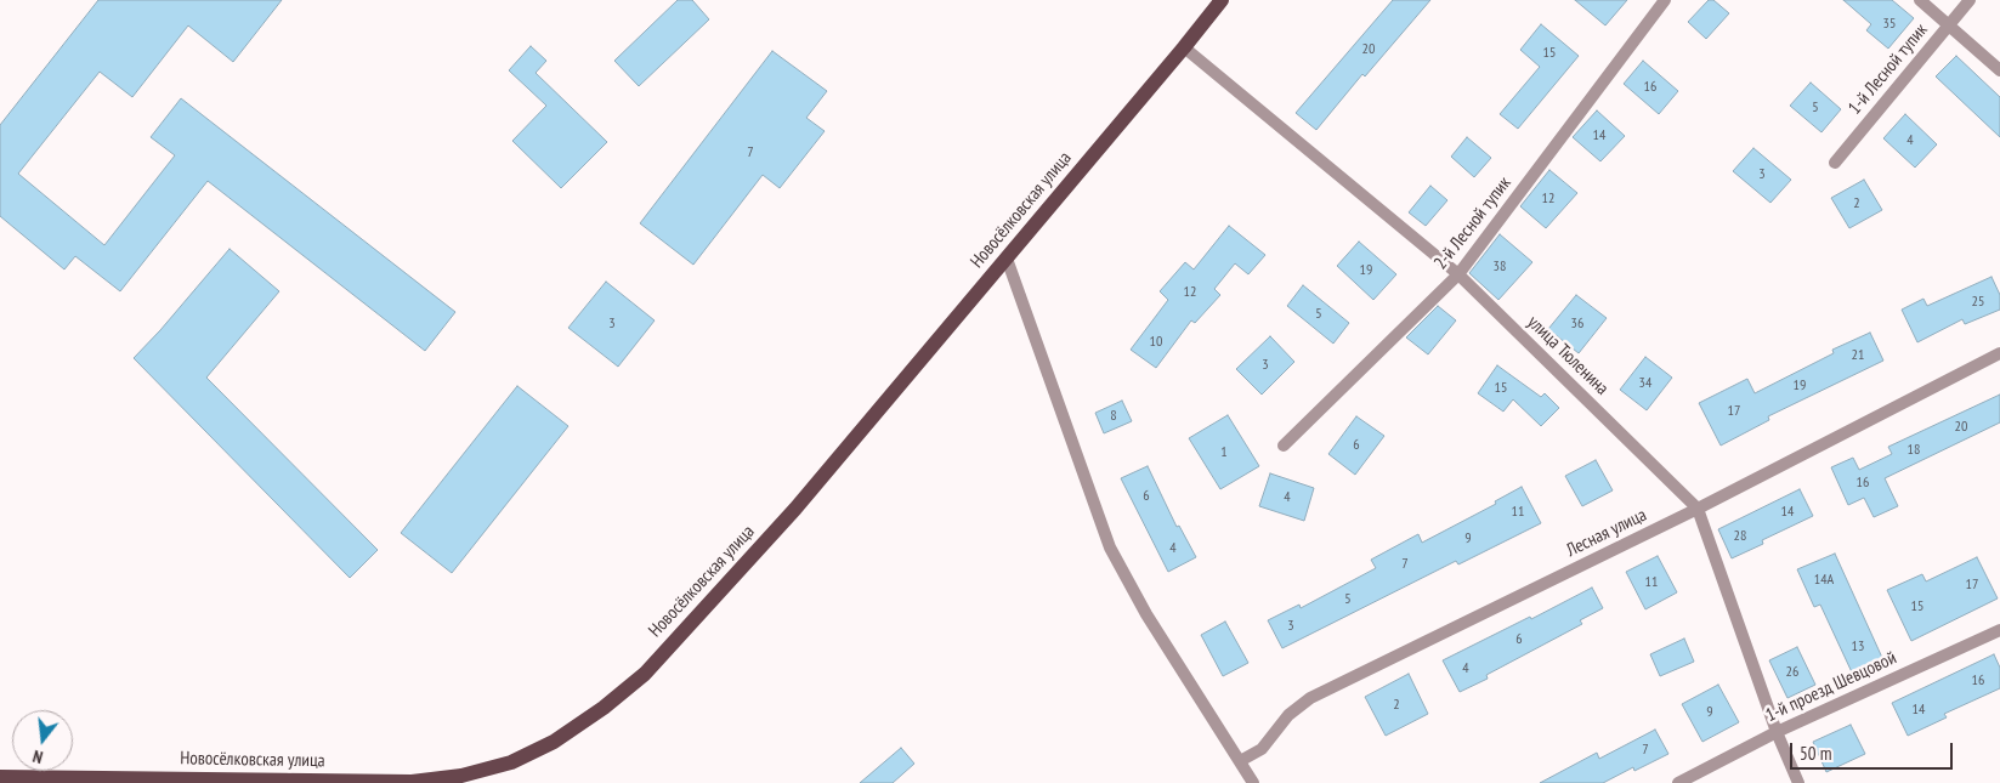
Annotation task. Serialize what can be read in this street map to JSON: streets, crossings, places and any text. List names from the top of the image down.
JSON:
{
  "streets": {
    "main road": ["Новосёлковская улица"],
    "street": [
      "1-й Лесной тупик",
      "2-й Лесной тупик",
      "улица Тюленина",
      "Лесная улица",
      "1-й проезд Шевцовой"
    ]
  },
  "crossings": [
    ["Новосёлковская улица", "улица Тюленина"],
    ["2-й Лесной тупик", "улица Тюленина"],
    ["улица Тюленина", "Лесная улица"],
    ["улица Тюленина", "1-й проезд Шевцовой"]
  ],
  "house_numbers": [
    "35",
    "20",
    "15",
    "16",
    "5",
    "14",
    "4",
    "7",
    "3",
    "12",
    "2",
    "38",
    "19",
    "12",
    "25",
    "5",
    "3",
    "36",
    "10",
    "21",
    "3",
    "34",
    "19",
    "15",
    "17",
    "8",
    "20",
    "6",
    "18",
    "1",
    "16",
    "6",
    "4",
    "11",
    "14",
    "28",
    "9",
    "4",
    "7",
    "14А",
    "11",
    "17",
    "5",
    "15",
    "3",
    "6",
    "13",
    "4",
    "26",
    "16",
    "2",
    "14",
    "9",
    "7"
  ],
  "scale_bar": "50 m",
  "north": "bottom"
}
